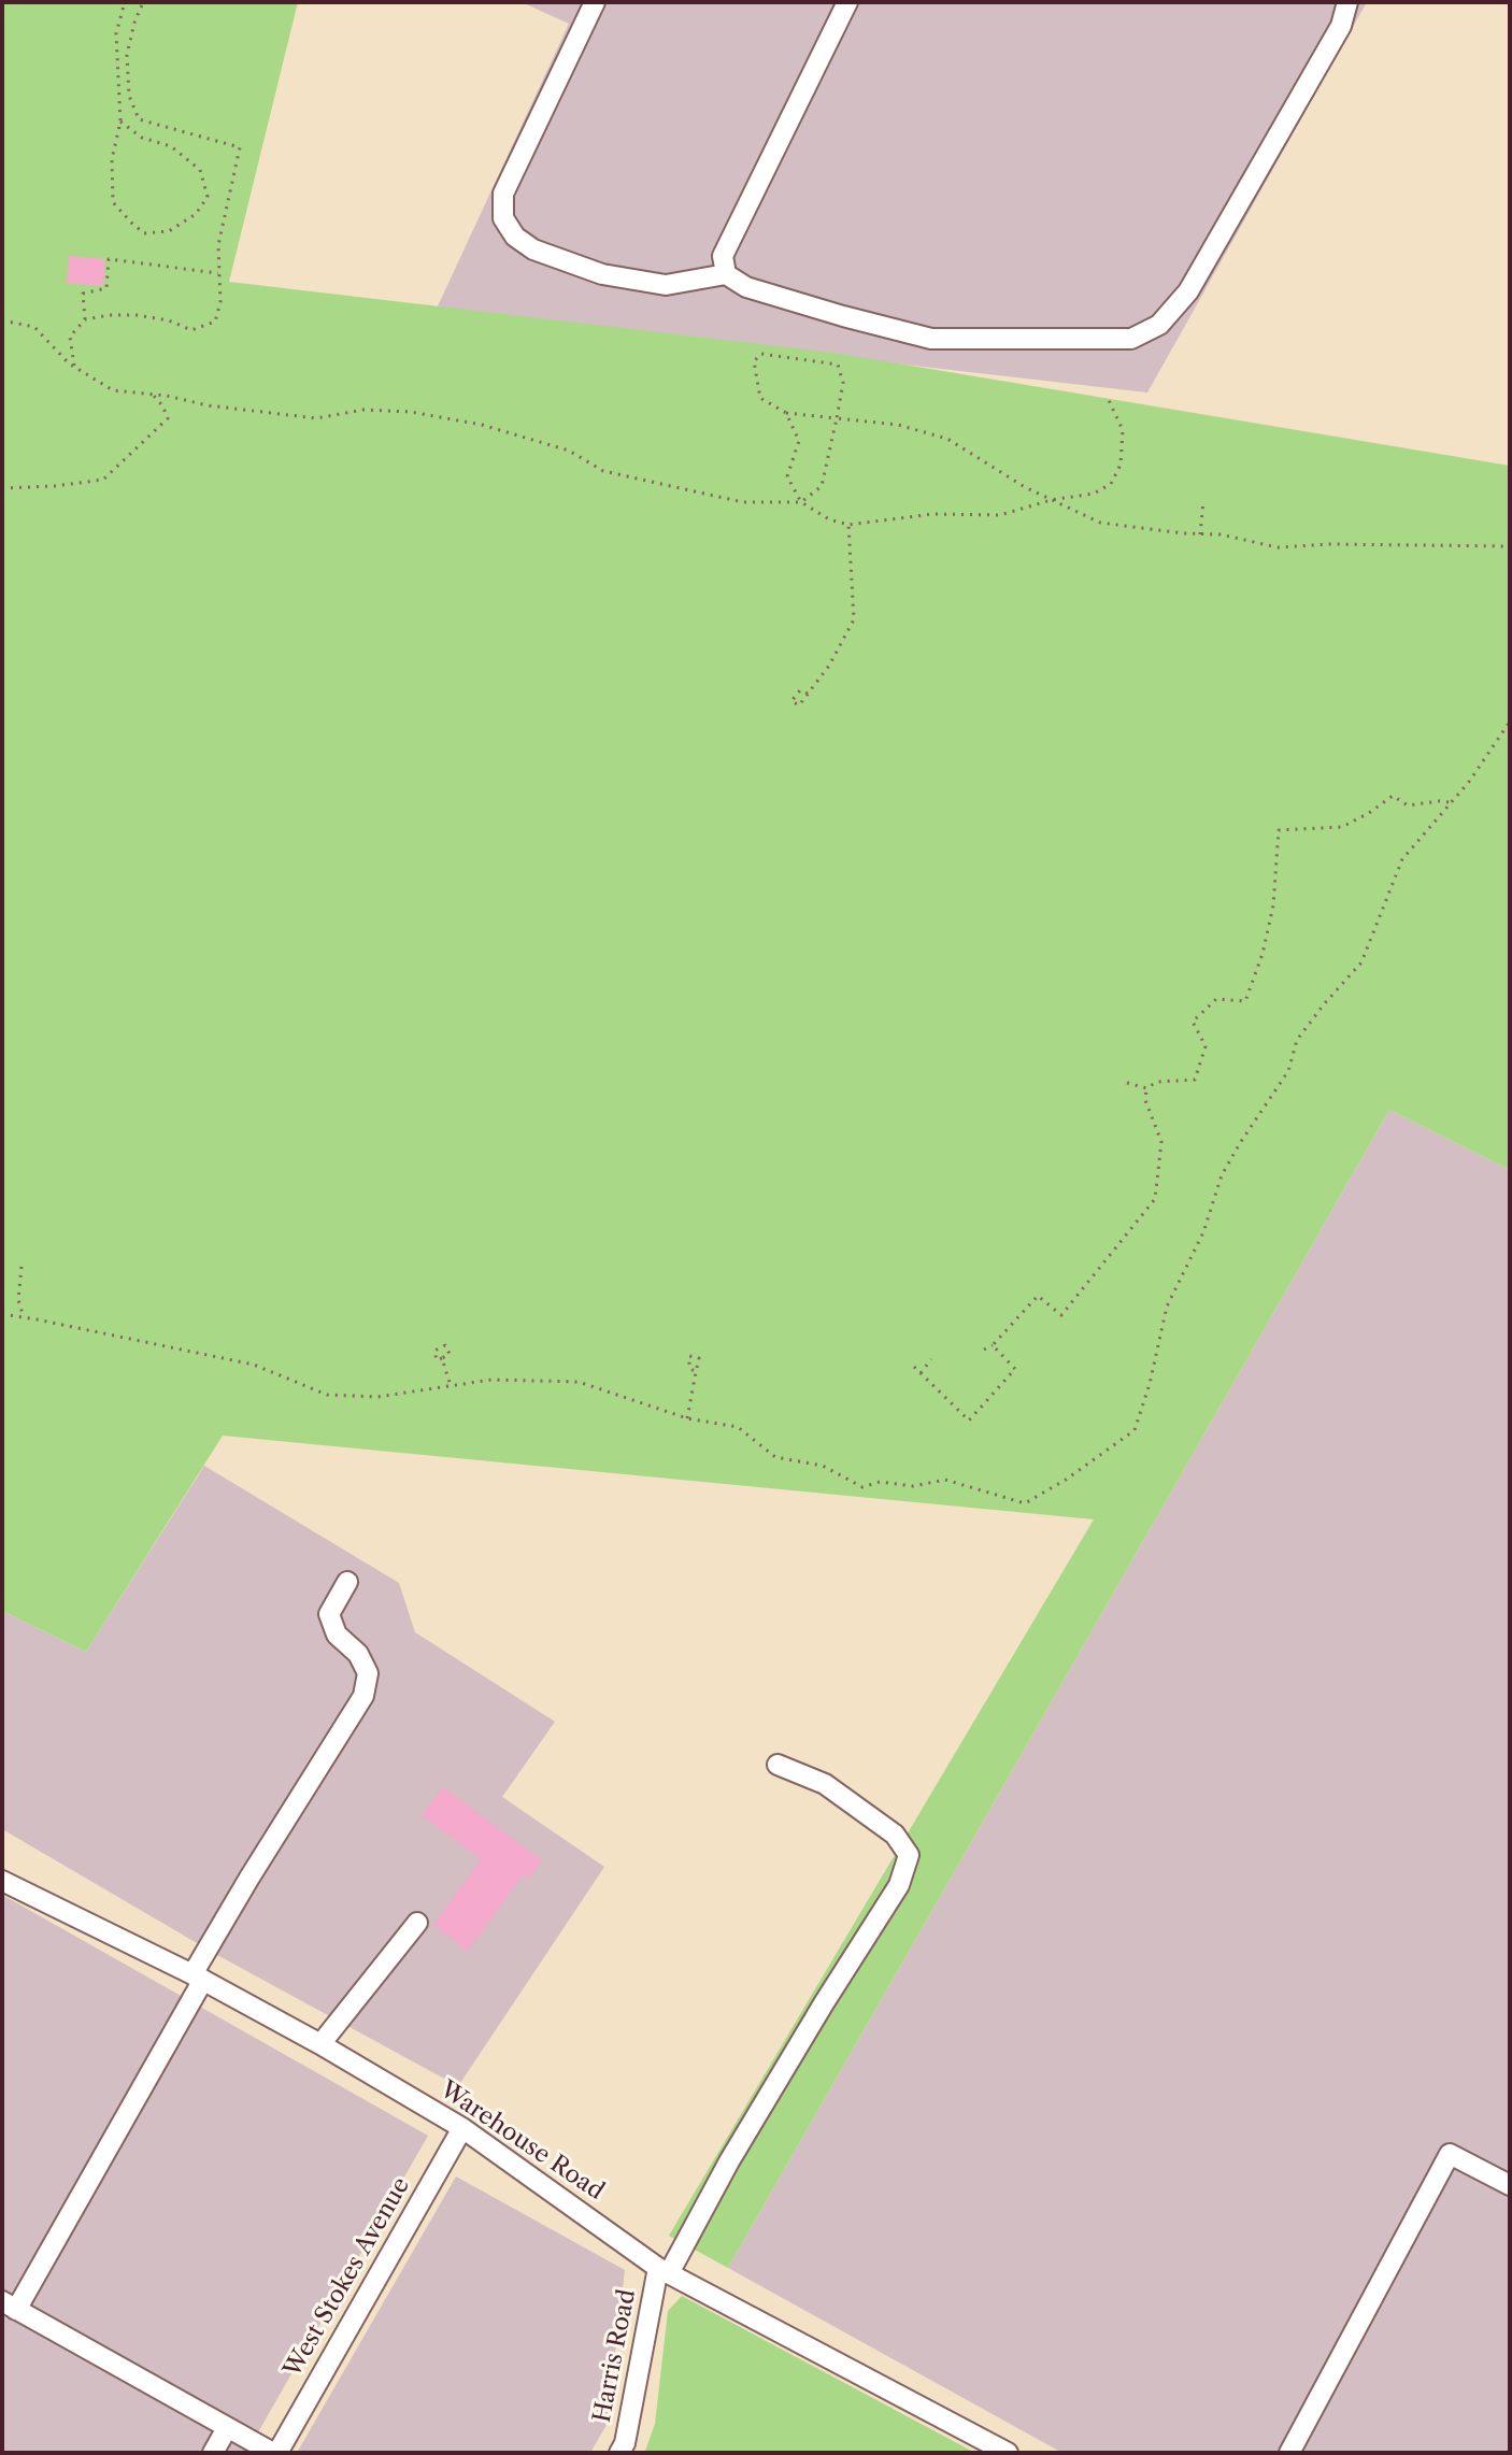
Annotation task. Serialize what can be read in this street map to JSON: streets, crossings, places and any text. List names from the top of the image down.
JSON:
{
  "streets": {
    "street": ["Warehouse Road", "West Stokes Avenue", "Harris Road"]
  },
  "crossings": [
    ["Warehouse Road", "West Stokes Avenue"],
    ["Warehouse Road", "Harris Road"]
  ]
}
